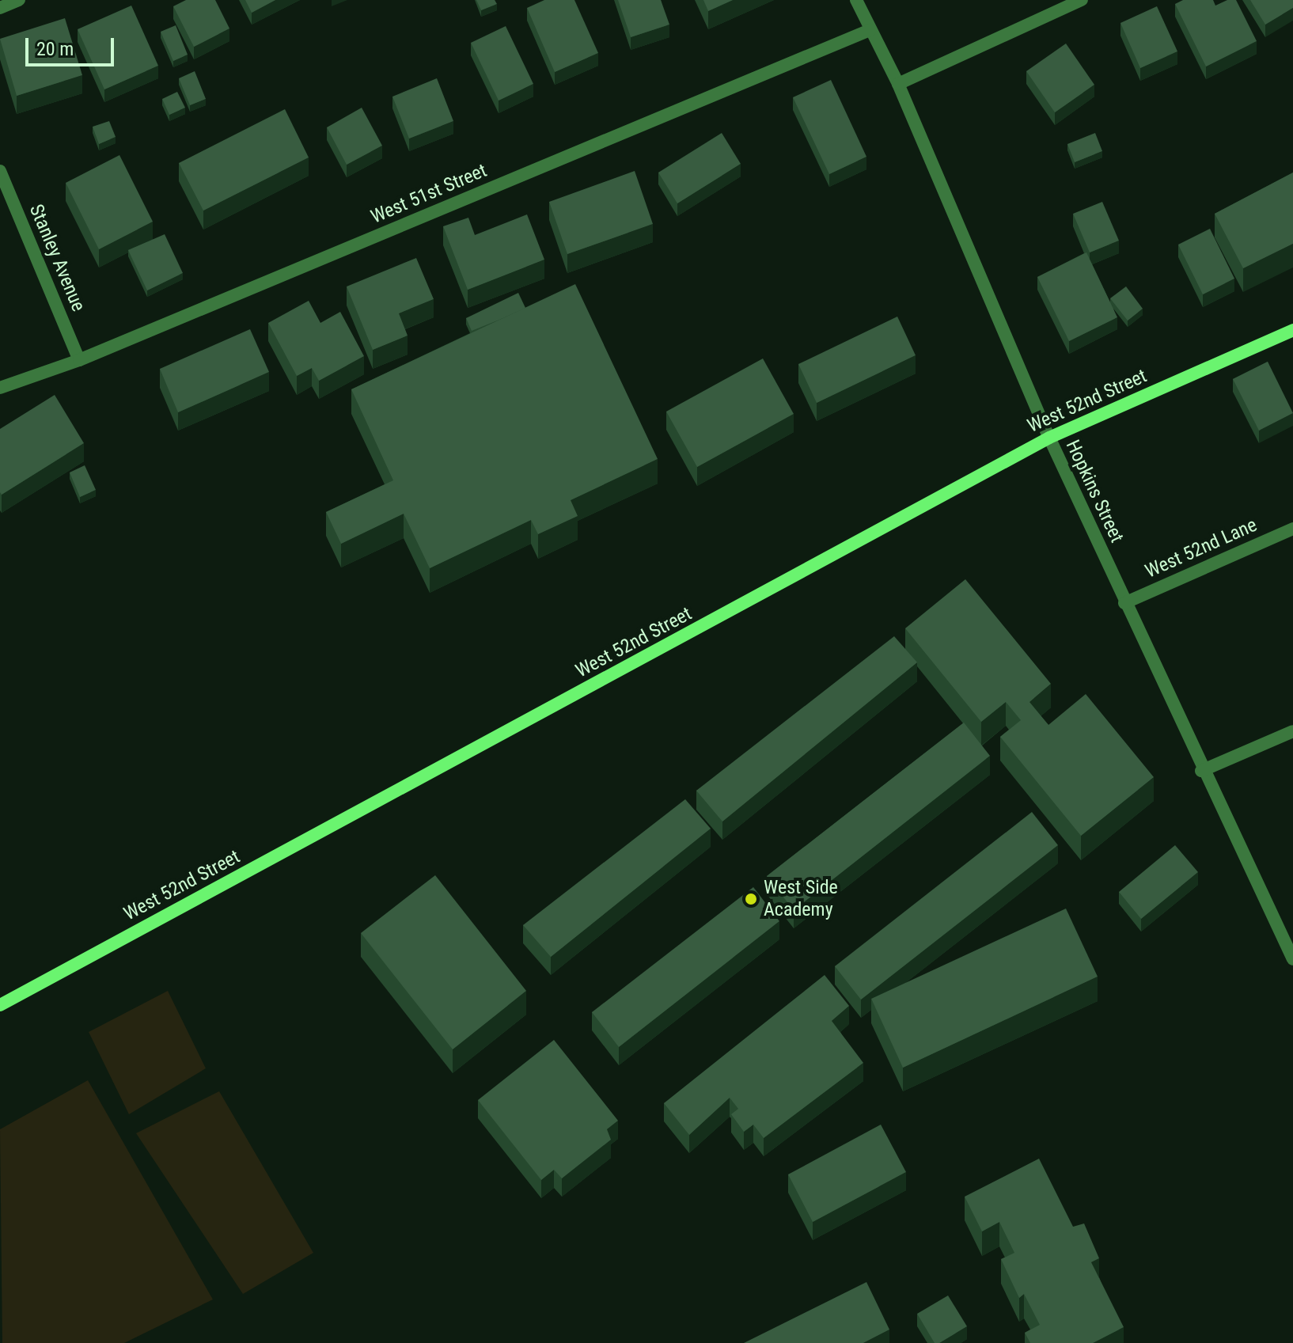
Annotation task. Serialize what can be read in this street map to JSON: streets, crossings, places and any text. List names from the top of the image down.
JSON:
{
  "streets": {
    "main road": ["West 52nd Street"],
    "street": [
      "West 51st Street",
      "Stanley Avenue",
      "Hopkins Street",
      "West 52nd Lane"
    ]
  },
  "crossings": [
    ["West 51st Street", "Stanley Avenue"],
    ["West 51st Street", "Hopkins Street"],
    ["West 52nd Street", "Hopkins Street"],
    ["Hopkins Street", "West 52nd Lane"]
  ],
  "places": ["West Side Academy"],
  "scale_bar": "20 m"
}
